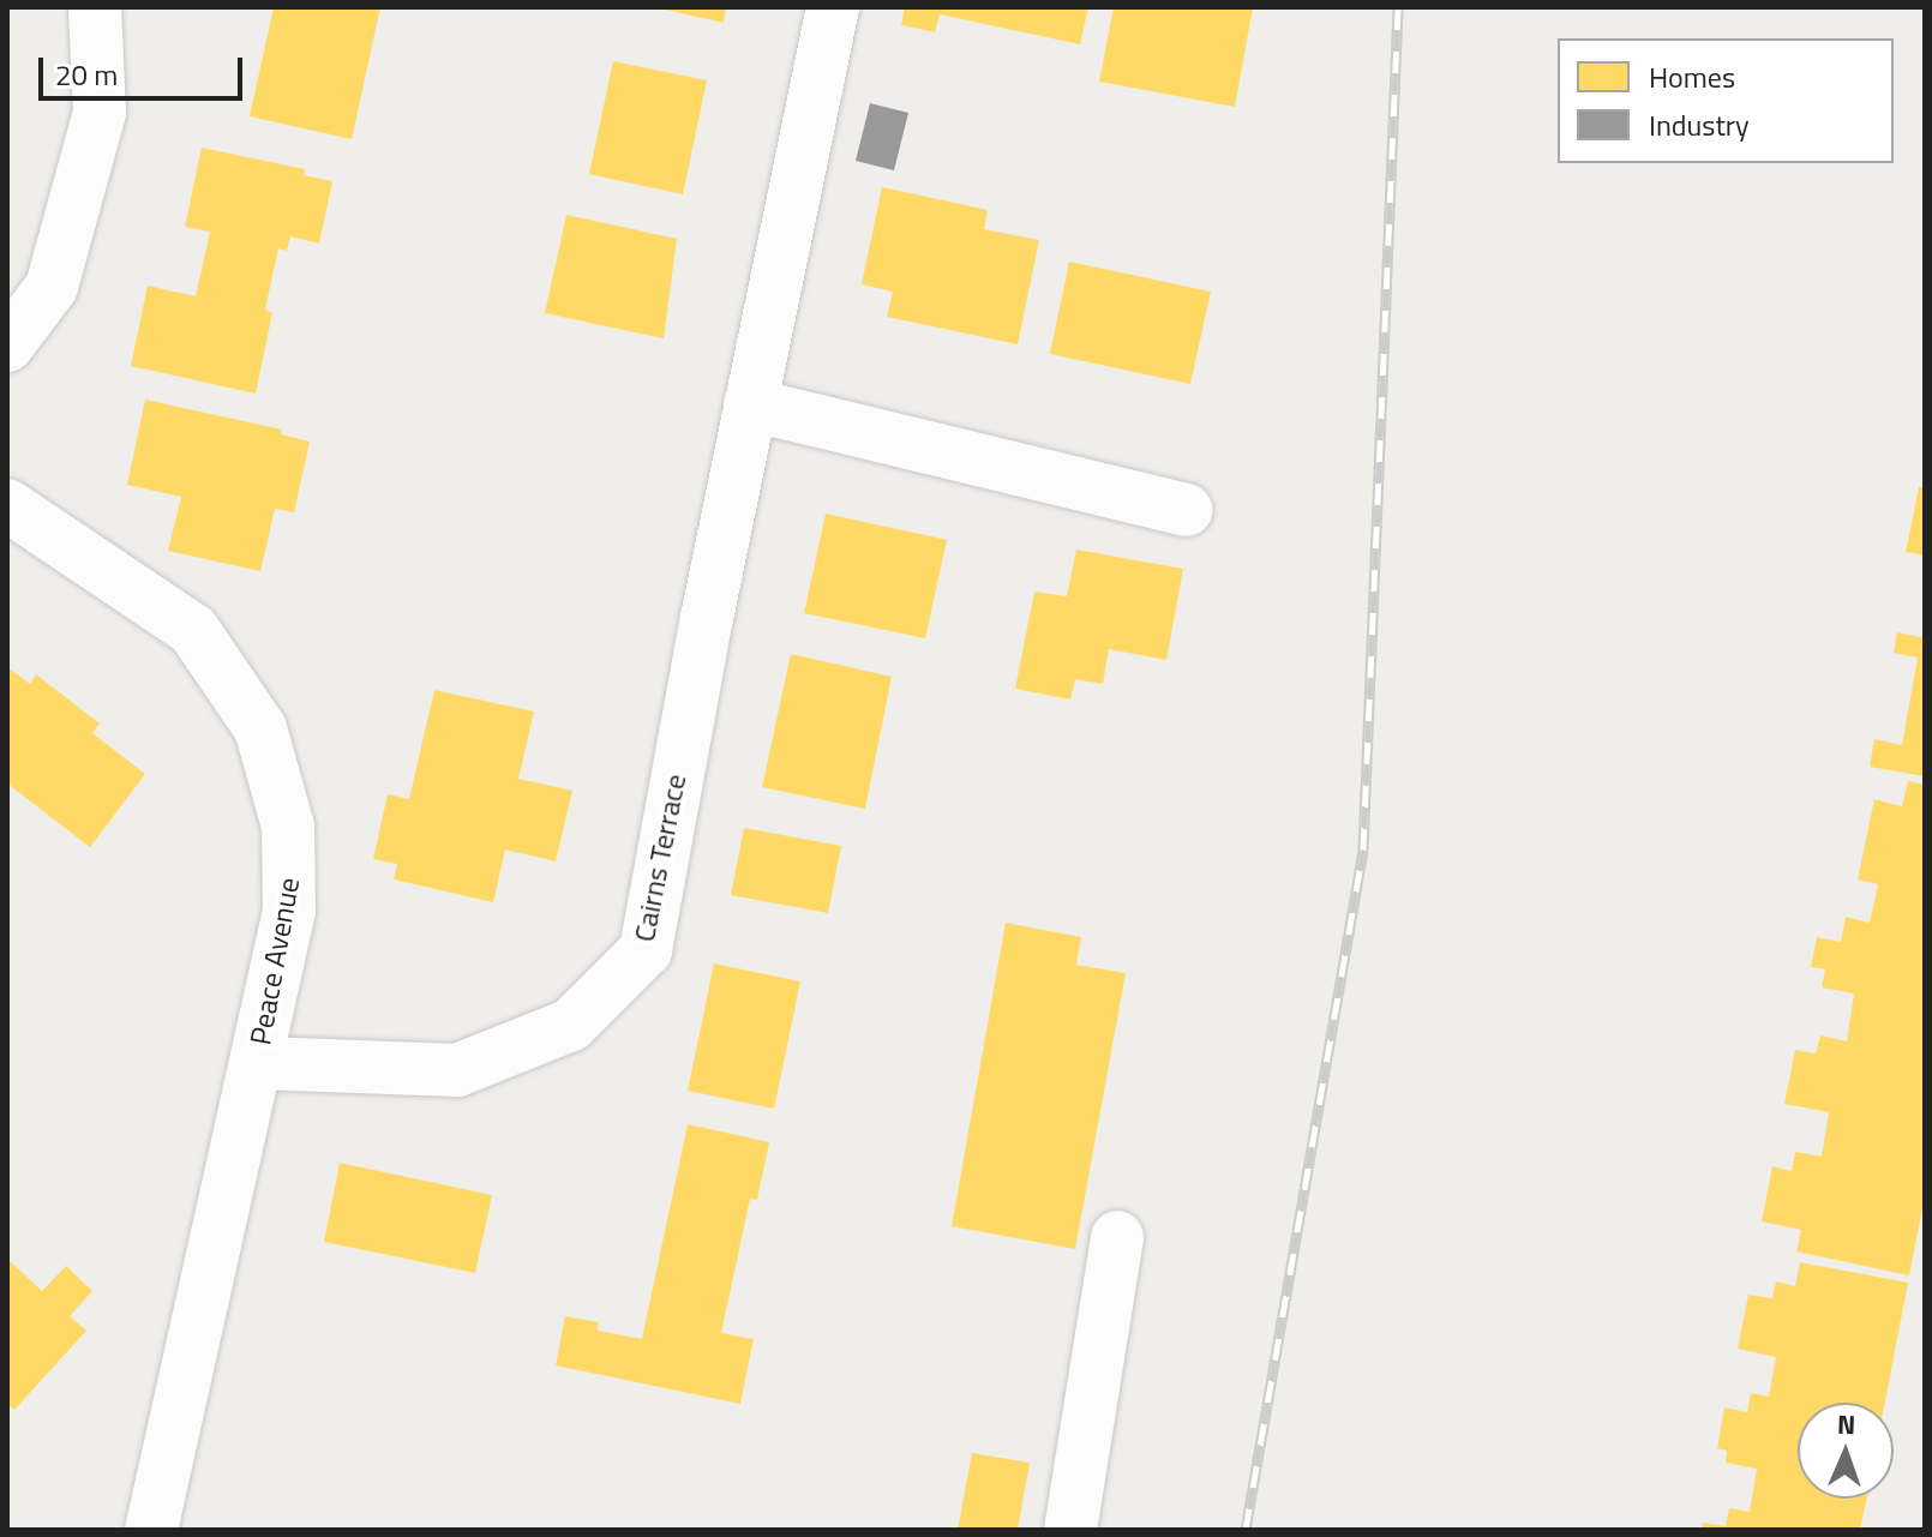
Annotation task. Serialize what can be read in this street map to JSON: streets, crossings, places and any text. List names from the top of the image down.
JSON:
{
  "streets": {
    "street": ["Cairns Terrace", "Peace Avenue"]
  },
  "crossings": [
    ["Cairns Terrace", "Peace Avenue"]
  ],
  "legend": ["Homes", "Industry"],
  "scale_bar": "20 m",
  "north": "top"
}
